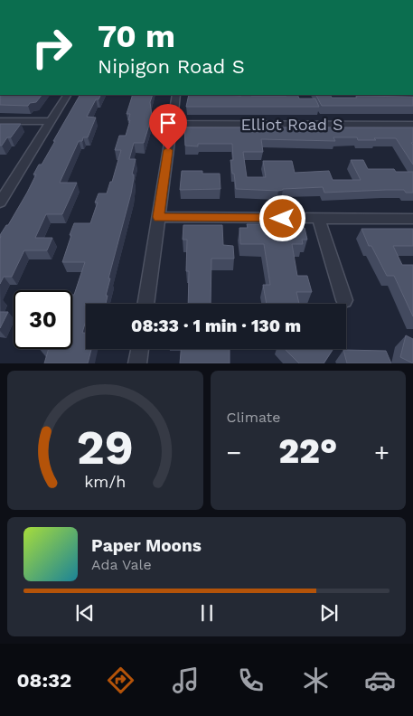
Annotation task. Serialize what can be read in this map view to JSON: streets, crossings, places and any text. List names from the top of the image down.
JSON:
{
  "streets": {
    "street": ["Elliot Road S"]
  },
  "page": {
    "turn": ["70 m", "Nipigon Road S"],
    "limit": "30",
    "trip": "08:33 · 1 min · 130 m",
    "tile": "Climate",
    "heat": ["−", "22°", "+"],
    "song": ["Paper Moons", "Ada Vale"],
    "tabs": "08:32",
    "gauge": ["29", "km/h"]
  }
}
